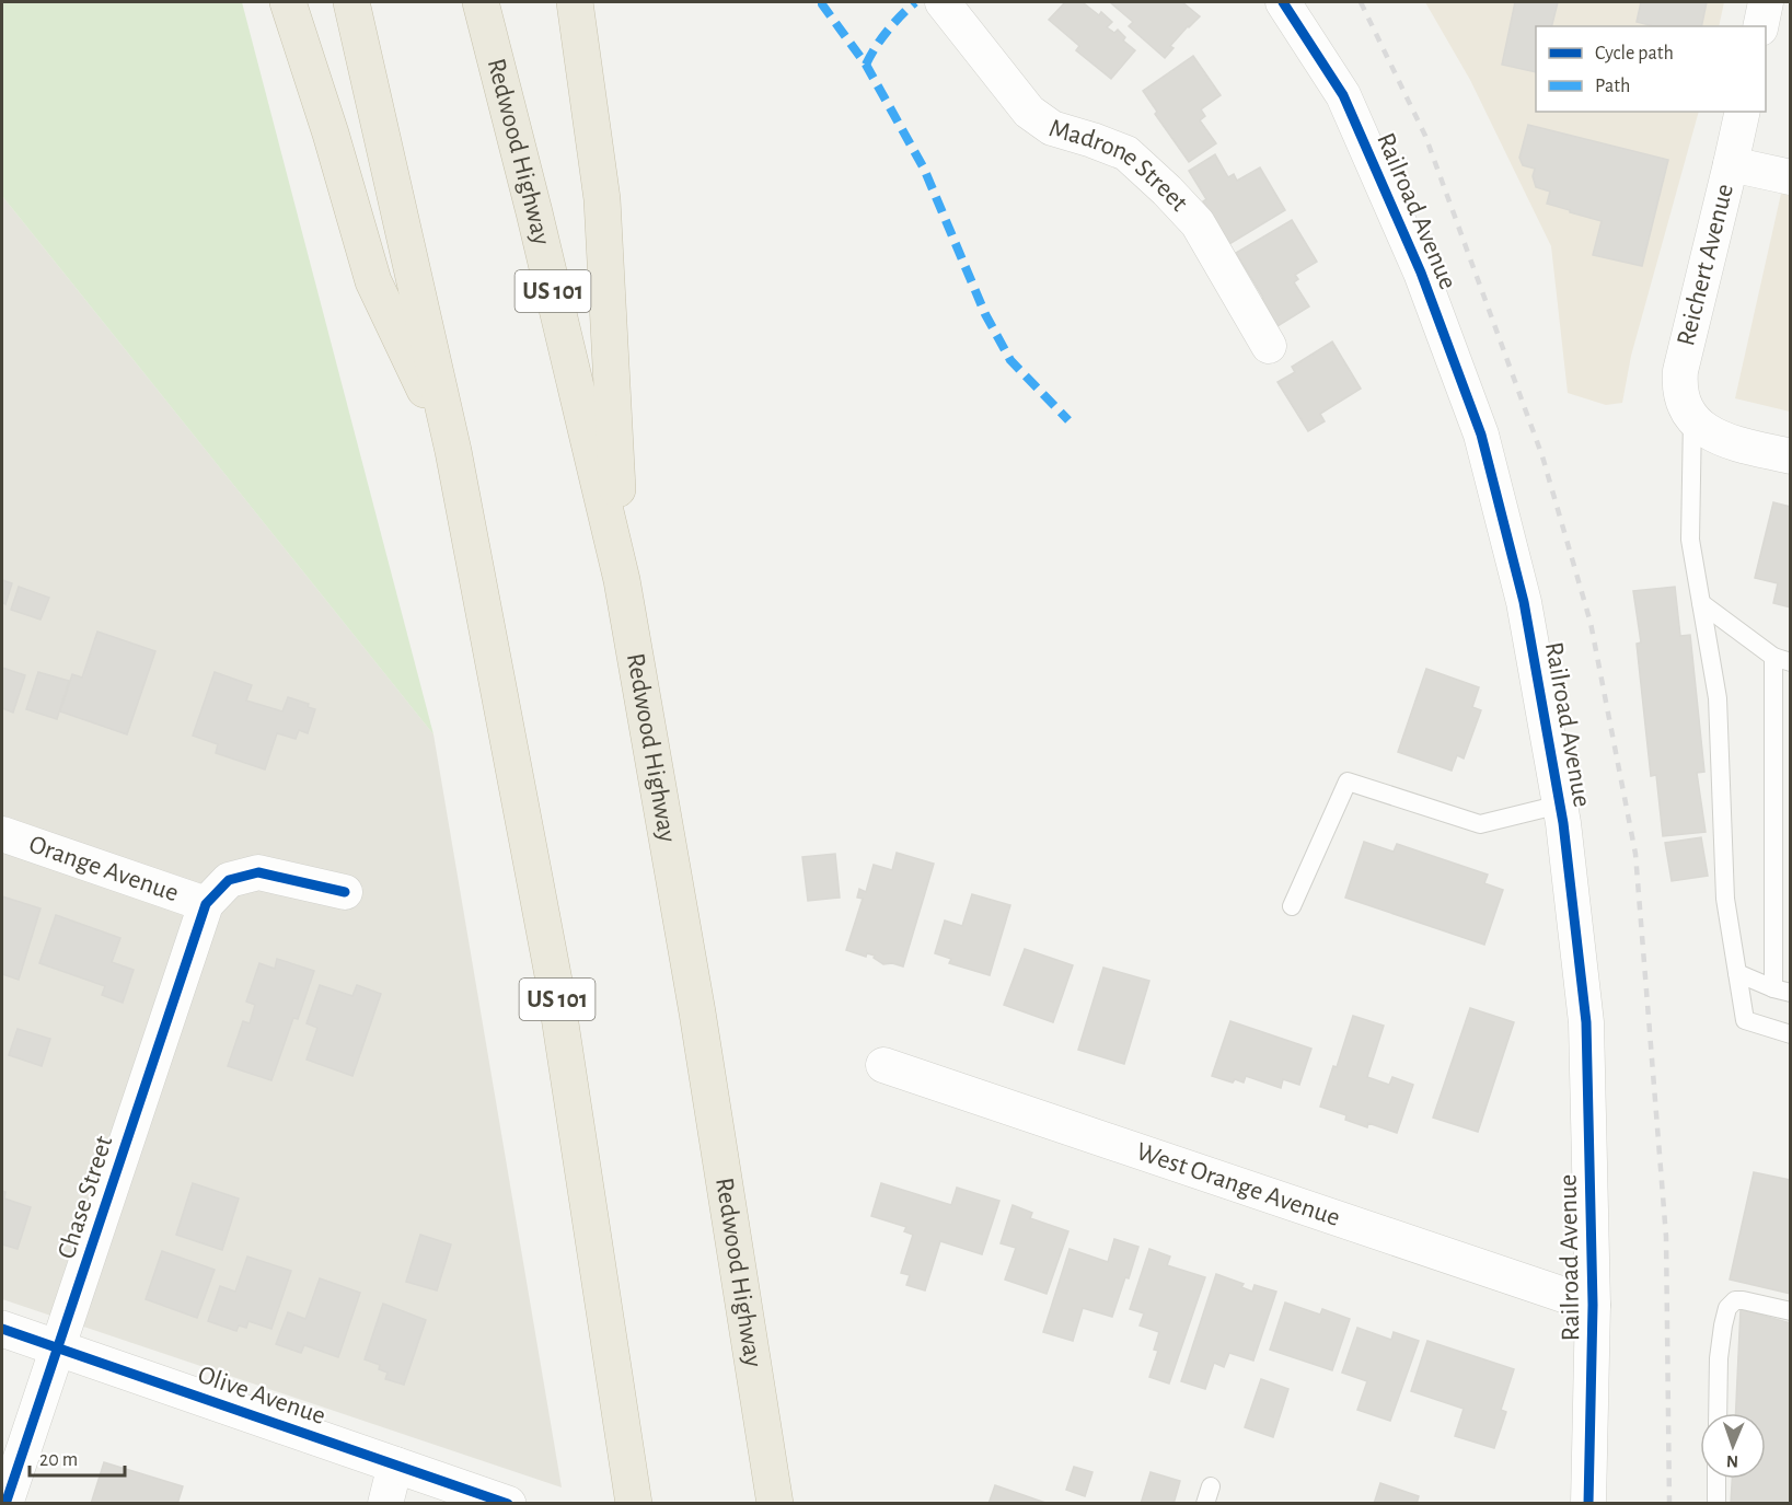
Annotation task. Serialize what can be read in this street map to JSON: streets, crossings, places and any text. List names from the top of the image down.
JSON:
{
  "streets": {
    "highway": ["Redwood Highway", "US 101"],
    "street": [
      "Madrone Street",
      "Railroad Avenue",
      "Reichert Avenue",
      "Orange Avenue",
      "West Orange Avenue",
      "Chase Street",
      "Olive Avenue"
    ]
  },
  "crossings": [
    ["Railroad Avenue", "West Orange Avenue"],
    ["Orange Avenue", "Chase Street"],
    ["Chase Street", "Olive Avenue"]
  ],
  "legend": ["Cycle path", "Path"],
  "scale_bar": "20 m",
  "north": "bottom"
}
